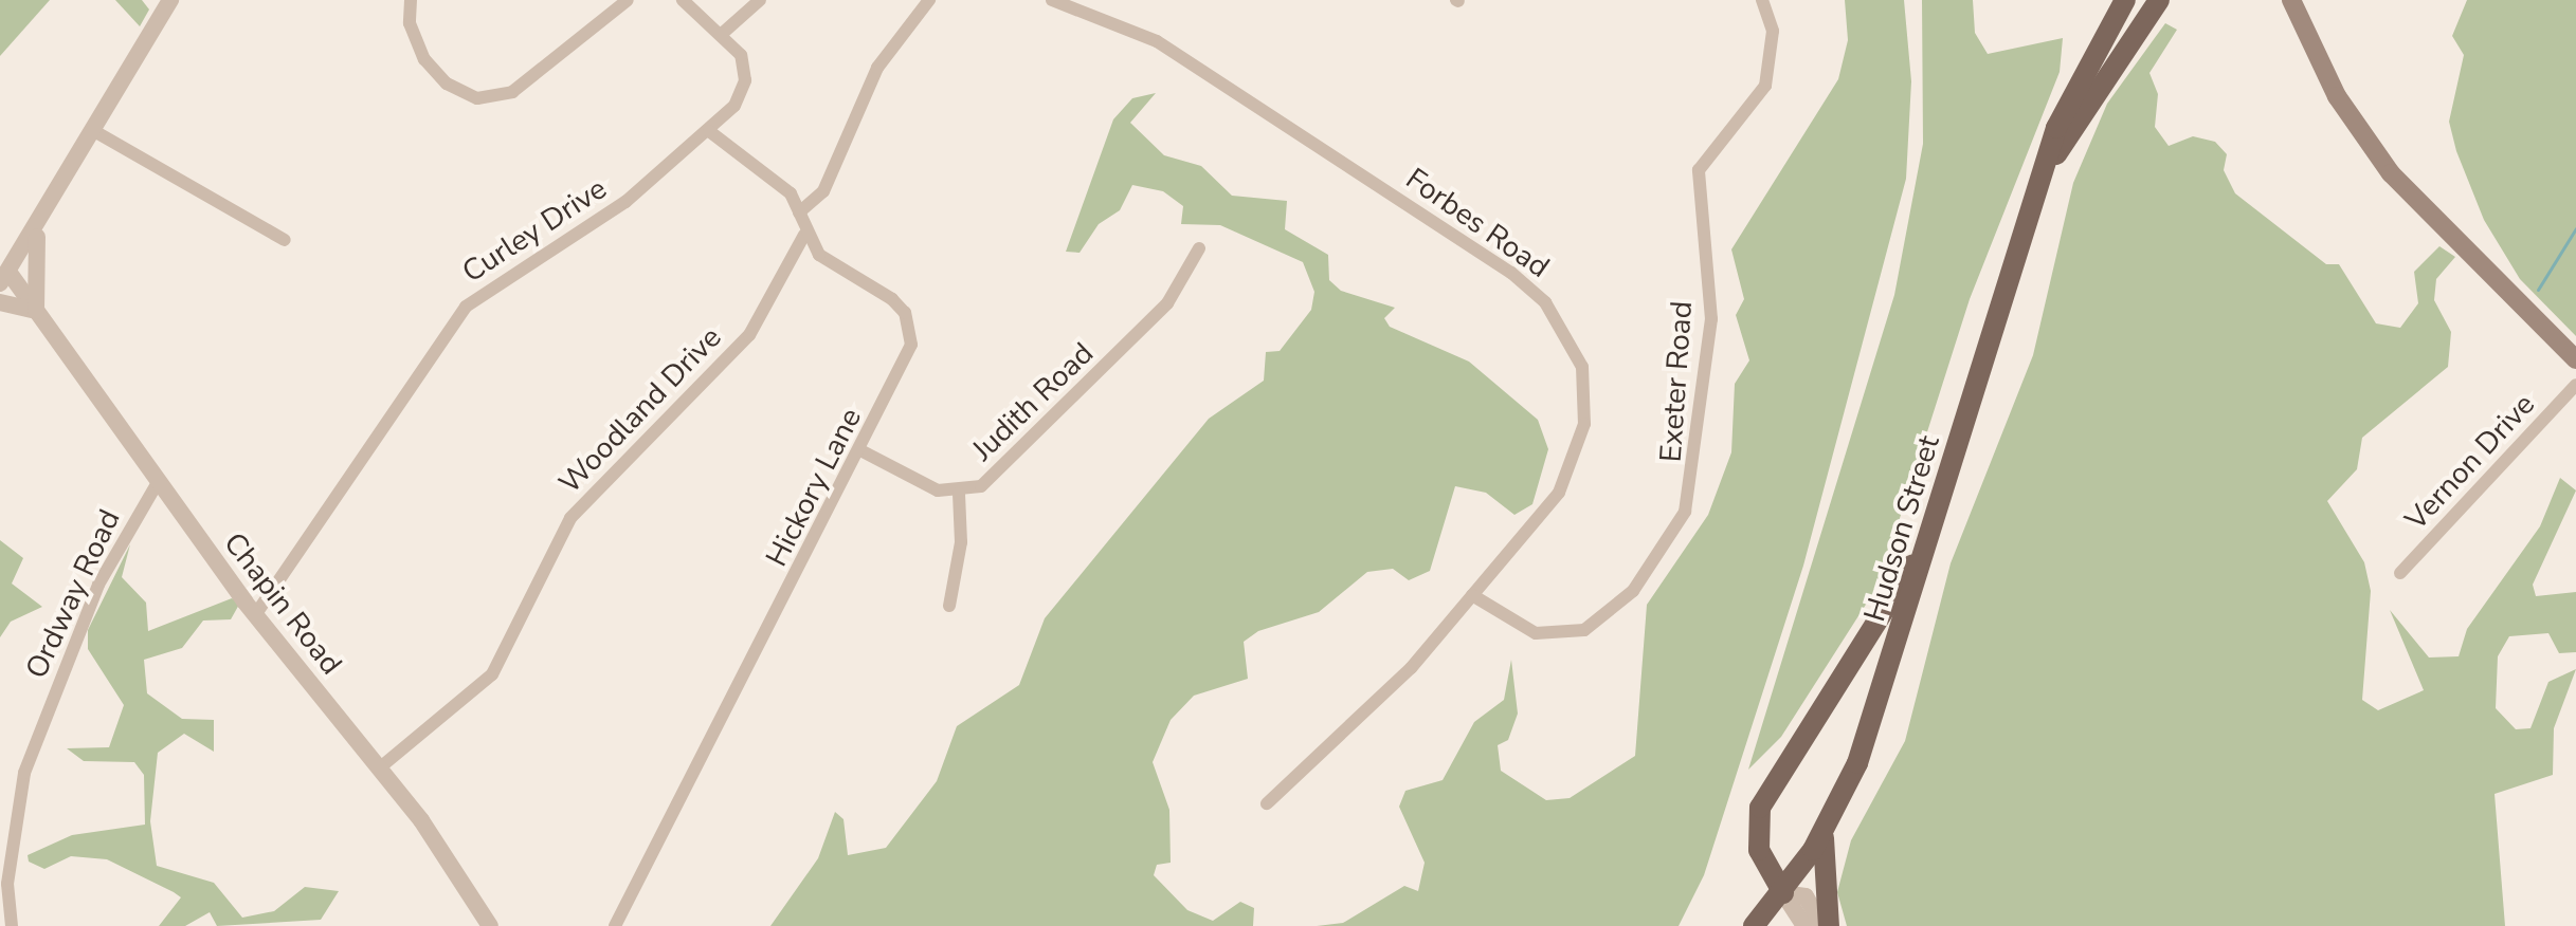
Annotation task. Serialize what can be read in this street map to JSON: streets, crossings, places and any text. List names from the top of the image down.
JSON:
{
  "streets": {
    "main road": ["Hudson Street"],
    "street": [
      "Forbes Road",
      "Curley Drive",
      "Exeter Road",
      "Judith Road",
      "Woodland Drive",
      "Vernon Drive",
      "Hickory Lane",
      "Ordway Road",
      "Chapin Road"
    ]
  },
  "crossings": [
    ["Forbes Road", "Exeter Road"],
    ["Curley Drive", "Chapin Road"],
    ["Judith Road", "Hickory Lane"],
    ["Woodland Drive", "Hickory Lane"],
    ["Woodland Drive", "Chapin Road"],
    ["Ordway Road", "Chapin Road"]
  ]
}
